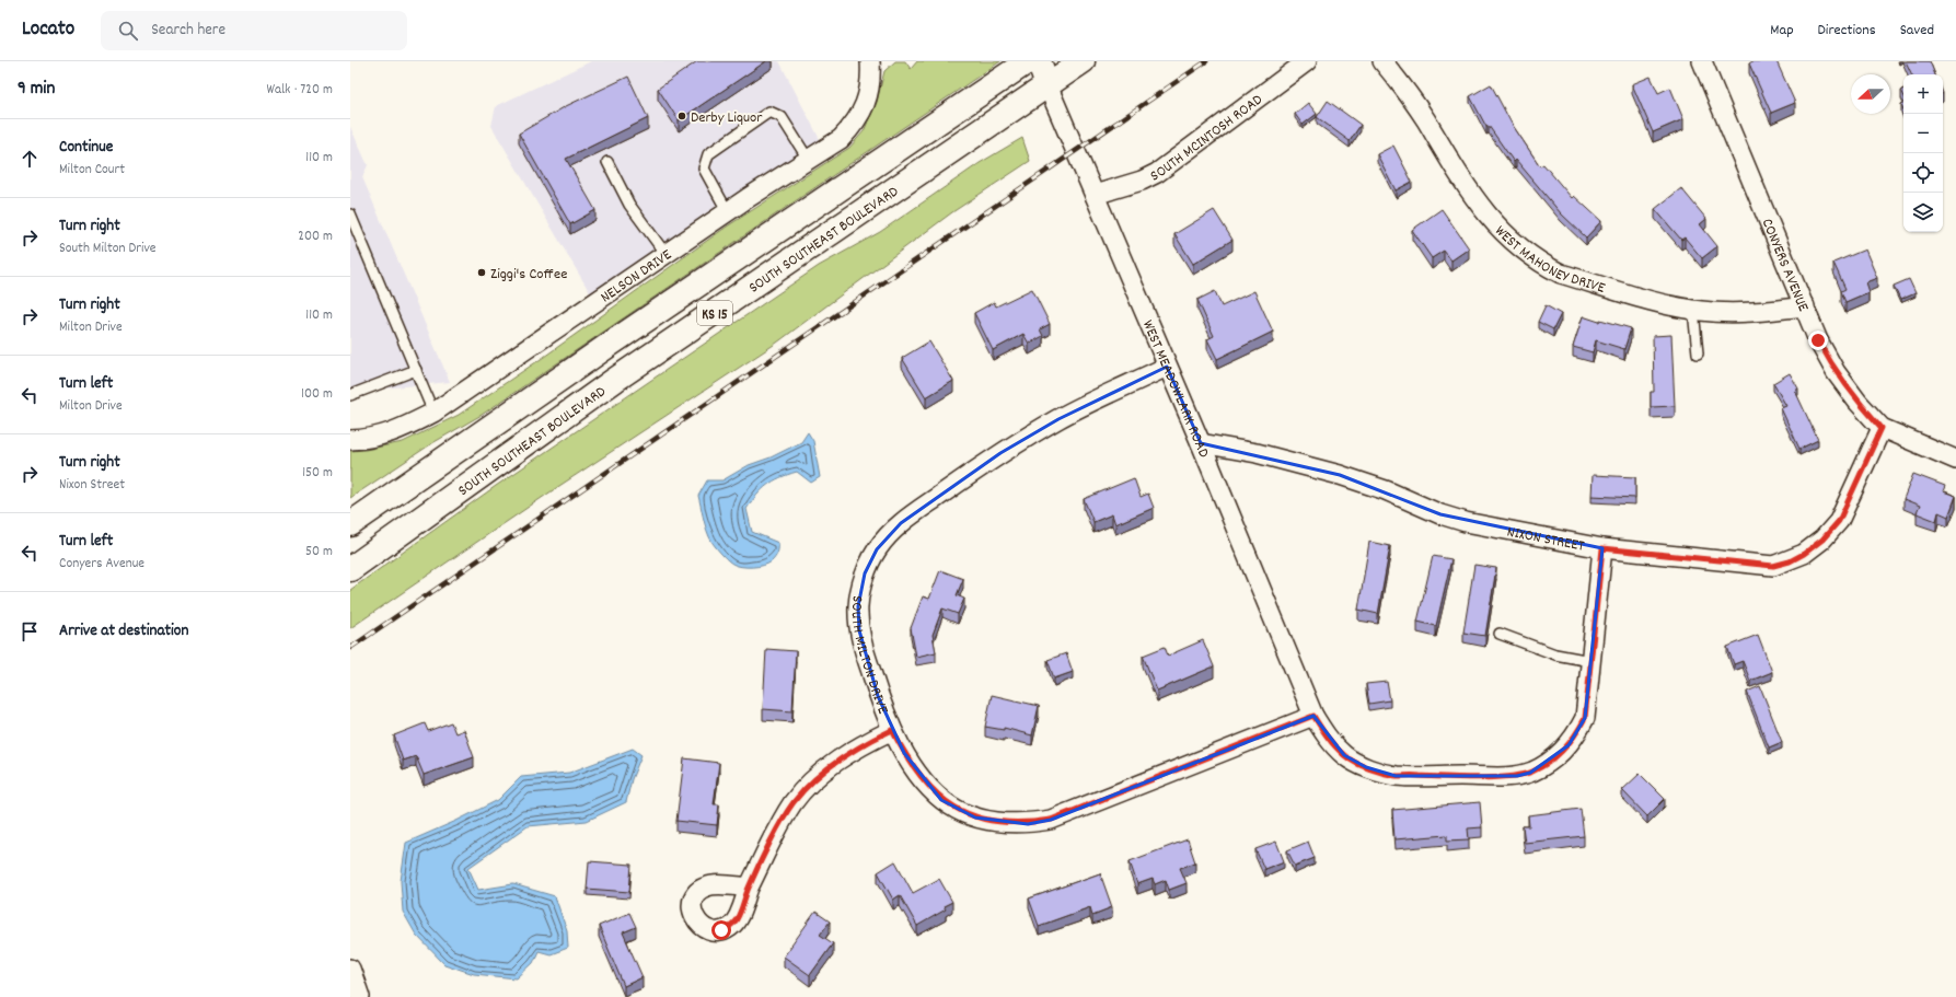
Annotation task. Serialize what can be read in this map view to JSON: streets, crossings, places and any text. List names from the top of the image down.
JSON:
{
  "streets": {
    "main road": ["SOUTH SOUTHEAST BOULEVARD", "KS 15", "WEST MEADOWLARK ROAD"],
    "street": [
      "SOUTH MCINTOSH ROAD",
      "WEST MAHONEY DRIVE",
      "CONYERS AVENUE",
      "NELSON DRIVE",
      "NIXON STREET",
      "SOUTH MILTON DRIVE"
    ]
  },
  "crossings": [
    ["SOUTH MCINTOSH ROAD", "WEST MEADOWLARK ROAD"],
    ["SOUTH SOUTHEAST BOULEVARD", "WEST MEADOWLARK ROAD"],
    ["WEST MAHONEY DRIVE", "CONYERS AVENUE"],
    ["CONYERS AVENUE", "NIXON STREET"],
    ["WEST MEADOWLARK ROAD", "NIXON STREET"],
    ["WEST MEADOWLARK ROAD", "SOUTH MILTON DRIVE"]
  ],
  "places": ["Derby Liquor", "Ziggi's Coffee"],
  "north": "left",
  "page": {
    "header": "Locato",
    "search": "Search here",
    "nav": ["Map", "Directions", "Saved"],
    "heading": ["9 min", "Walk · 720 m"],
    "map_buttons": ["+", "−"],
    "list": [
      ["Continue", "Milton Court", "110 m"],
      ["Turn right", "South Milton Drive", "200 m"],
      ["Turn right", "Milton Drive", "110 m"],
      ["Turn left", "Milton Drive", "100 m"],
      ["Turn right", "Nixon Street", "150 m"],
      ["Turn left", "Conyers Avenue", "50 m"],
      "Arrive at destination"
    ]
  }
}
